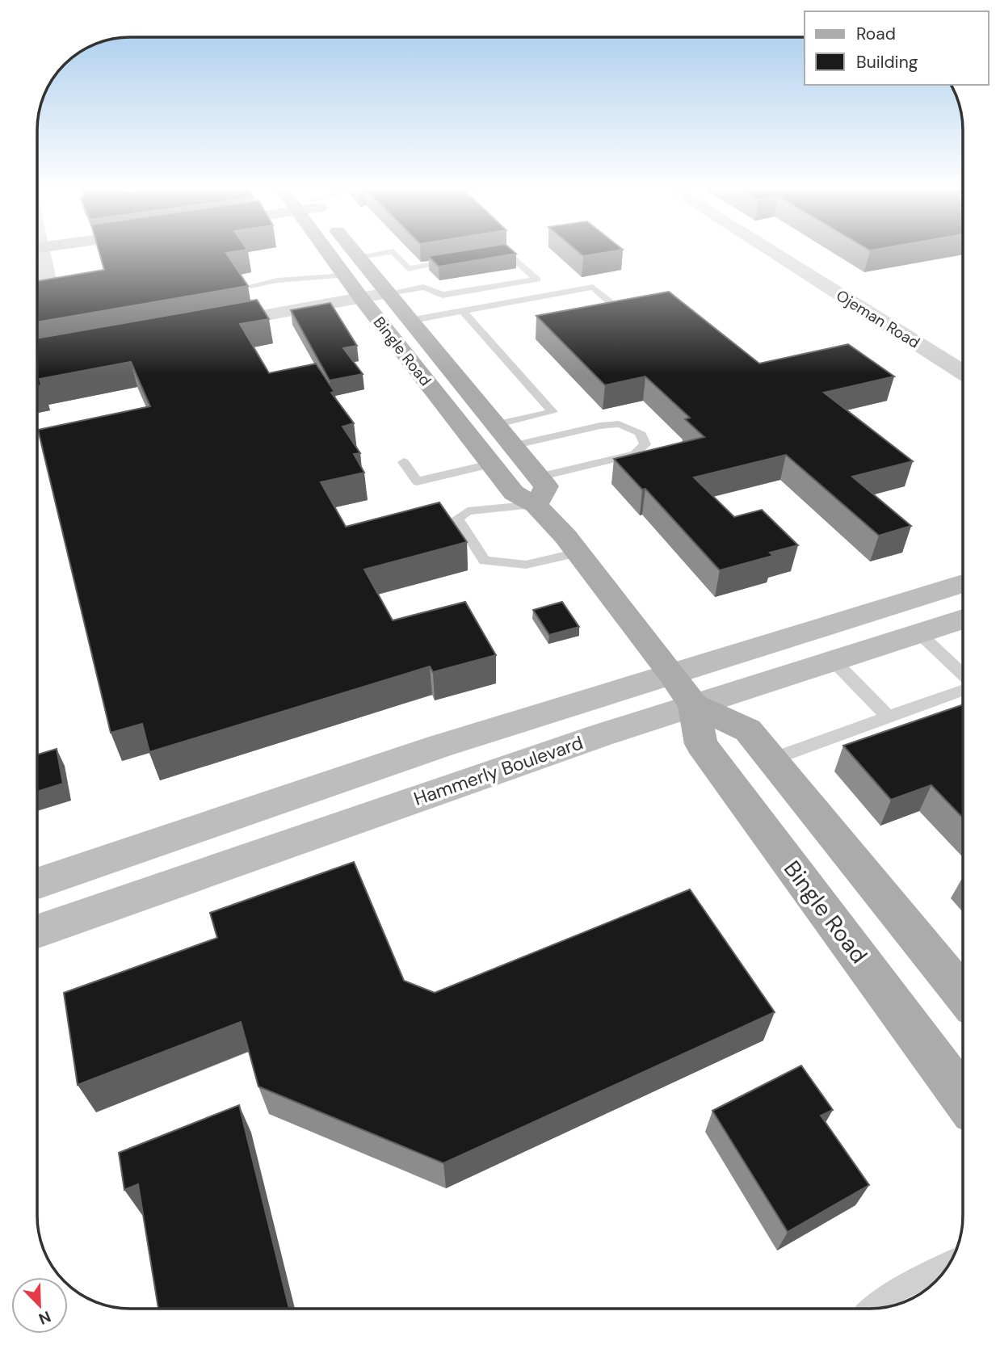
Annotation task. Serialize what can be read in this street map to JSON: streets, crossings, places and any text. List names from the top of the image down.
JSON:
{
  "streets": {
    "main road": ["Bingle Road", "Hammerly Boulevard"],
    "street": ["Ojeman Road"]
  },
  "crossings": [
    ["Bingle Road", "Hammerly Boulevard"]
  ],
  "legend": ["Road", "Building"],
  "north": "bottom right"
}
